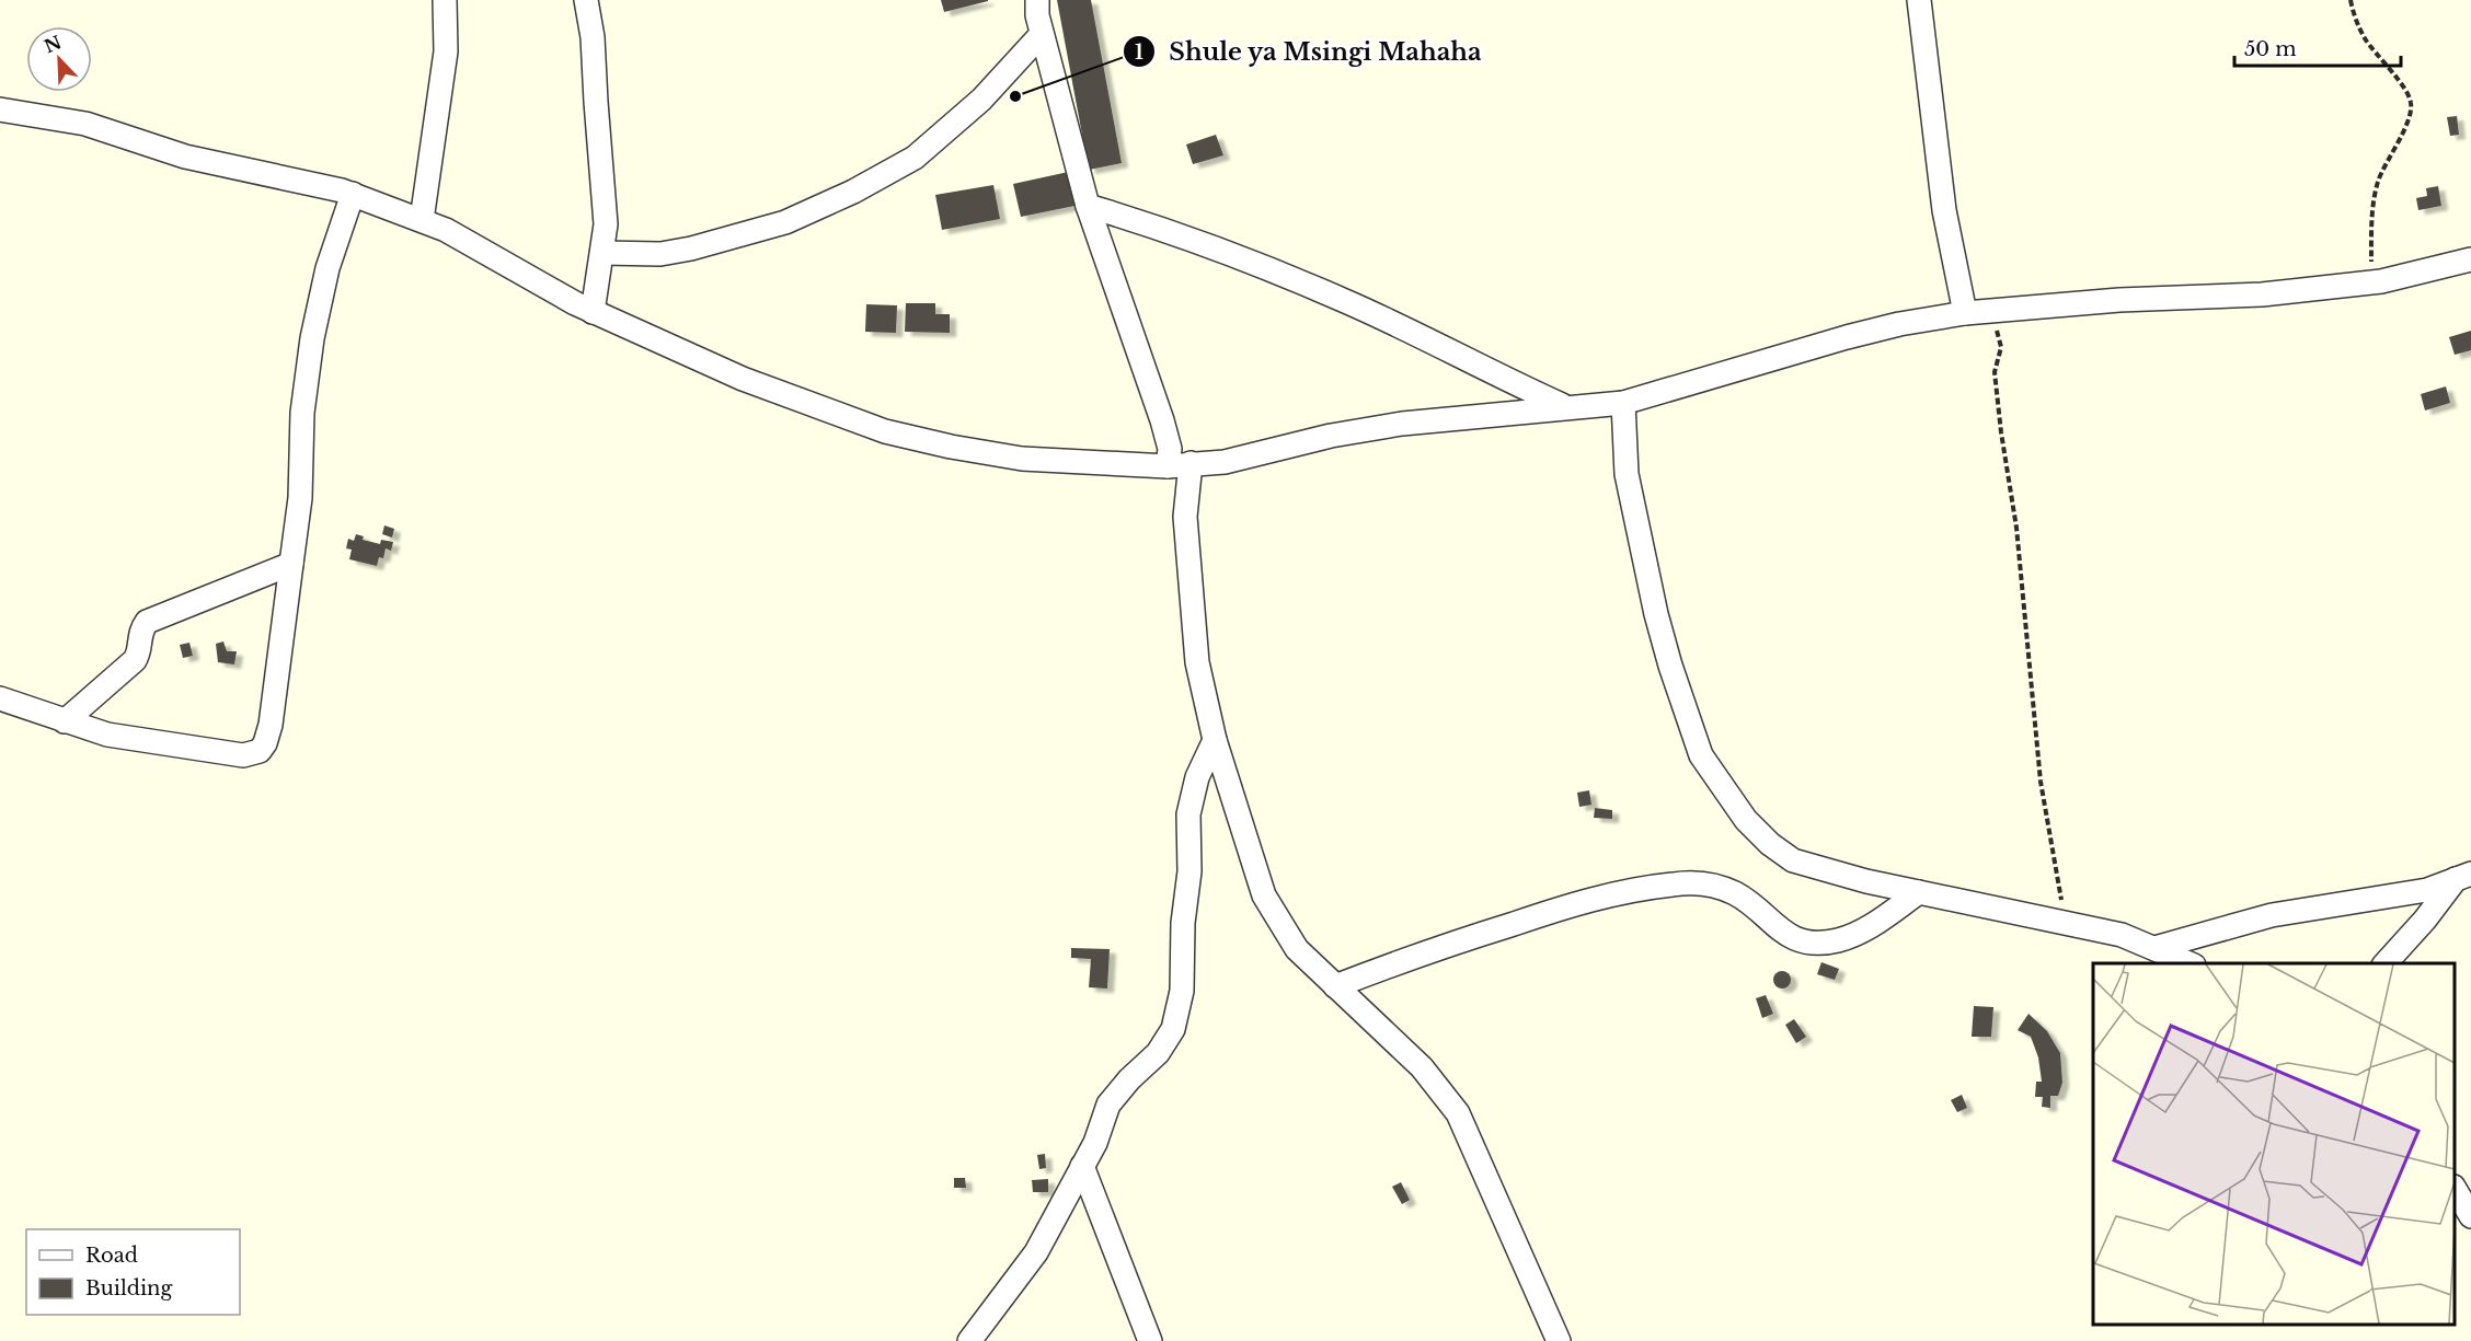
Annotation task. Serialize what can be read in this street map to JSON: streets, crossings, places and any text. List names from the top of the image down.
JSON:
{
  "places": ["Shule ya Msingi Mahaha"],
  "legend": ["Road", "Building"],
  "scale_bar": "50 m",
  "north": "top left"
}
